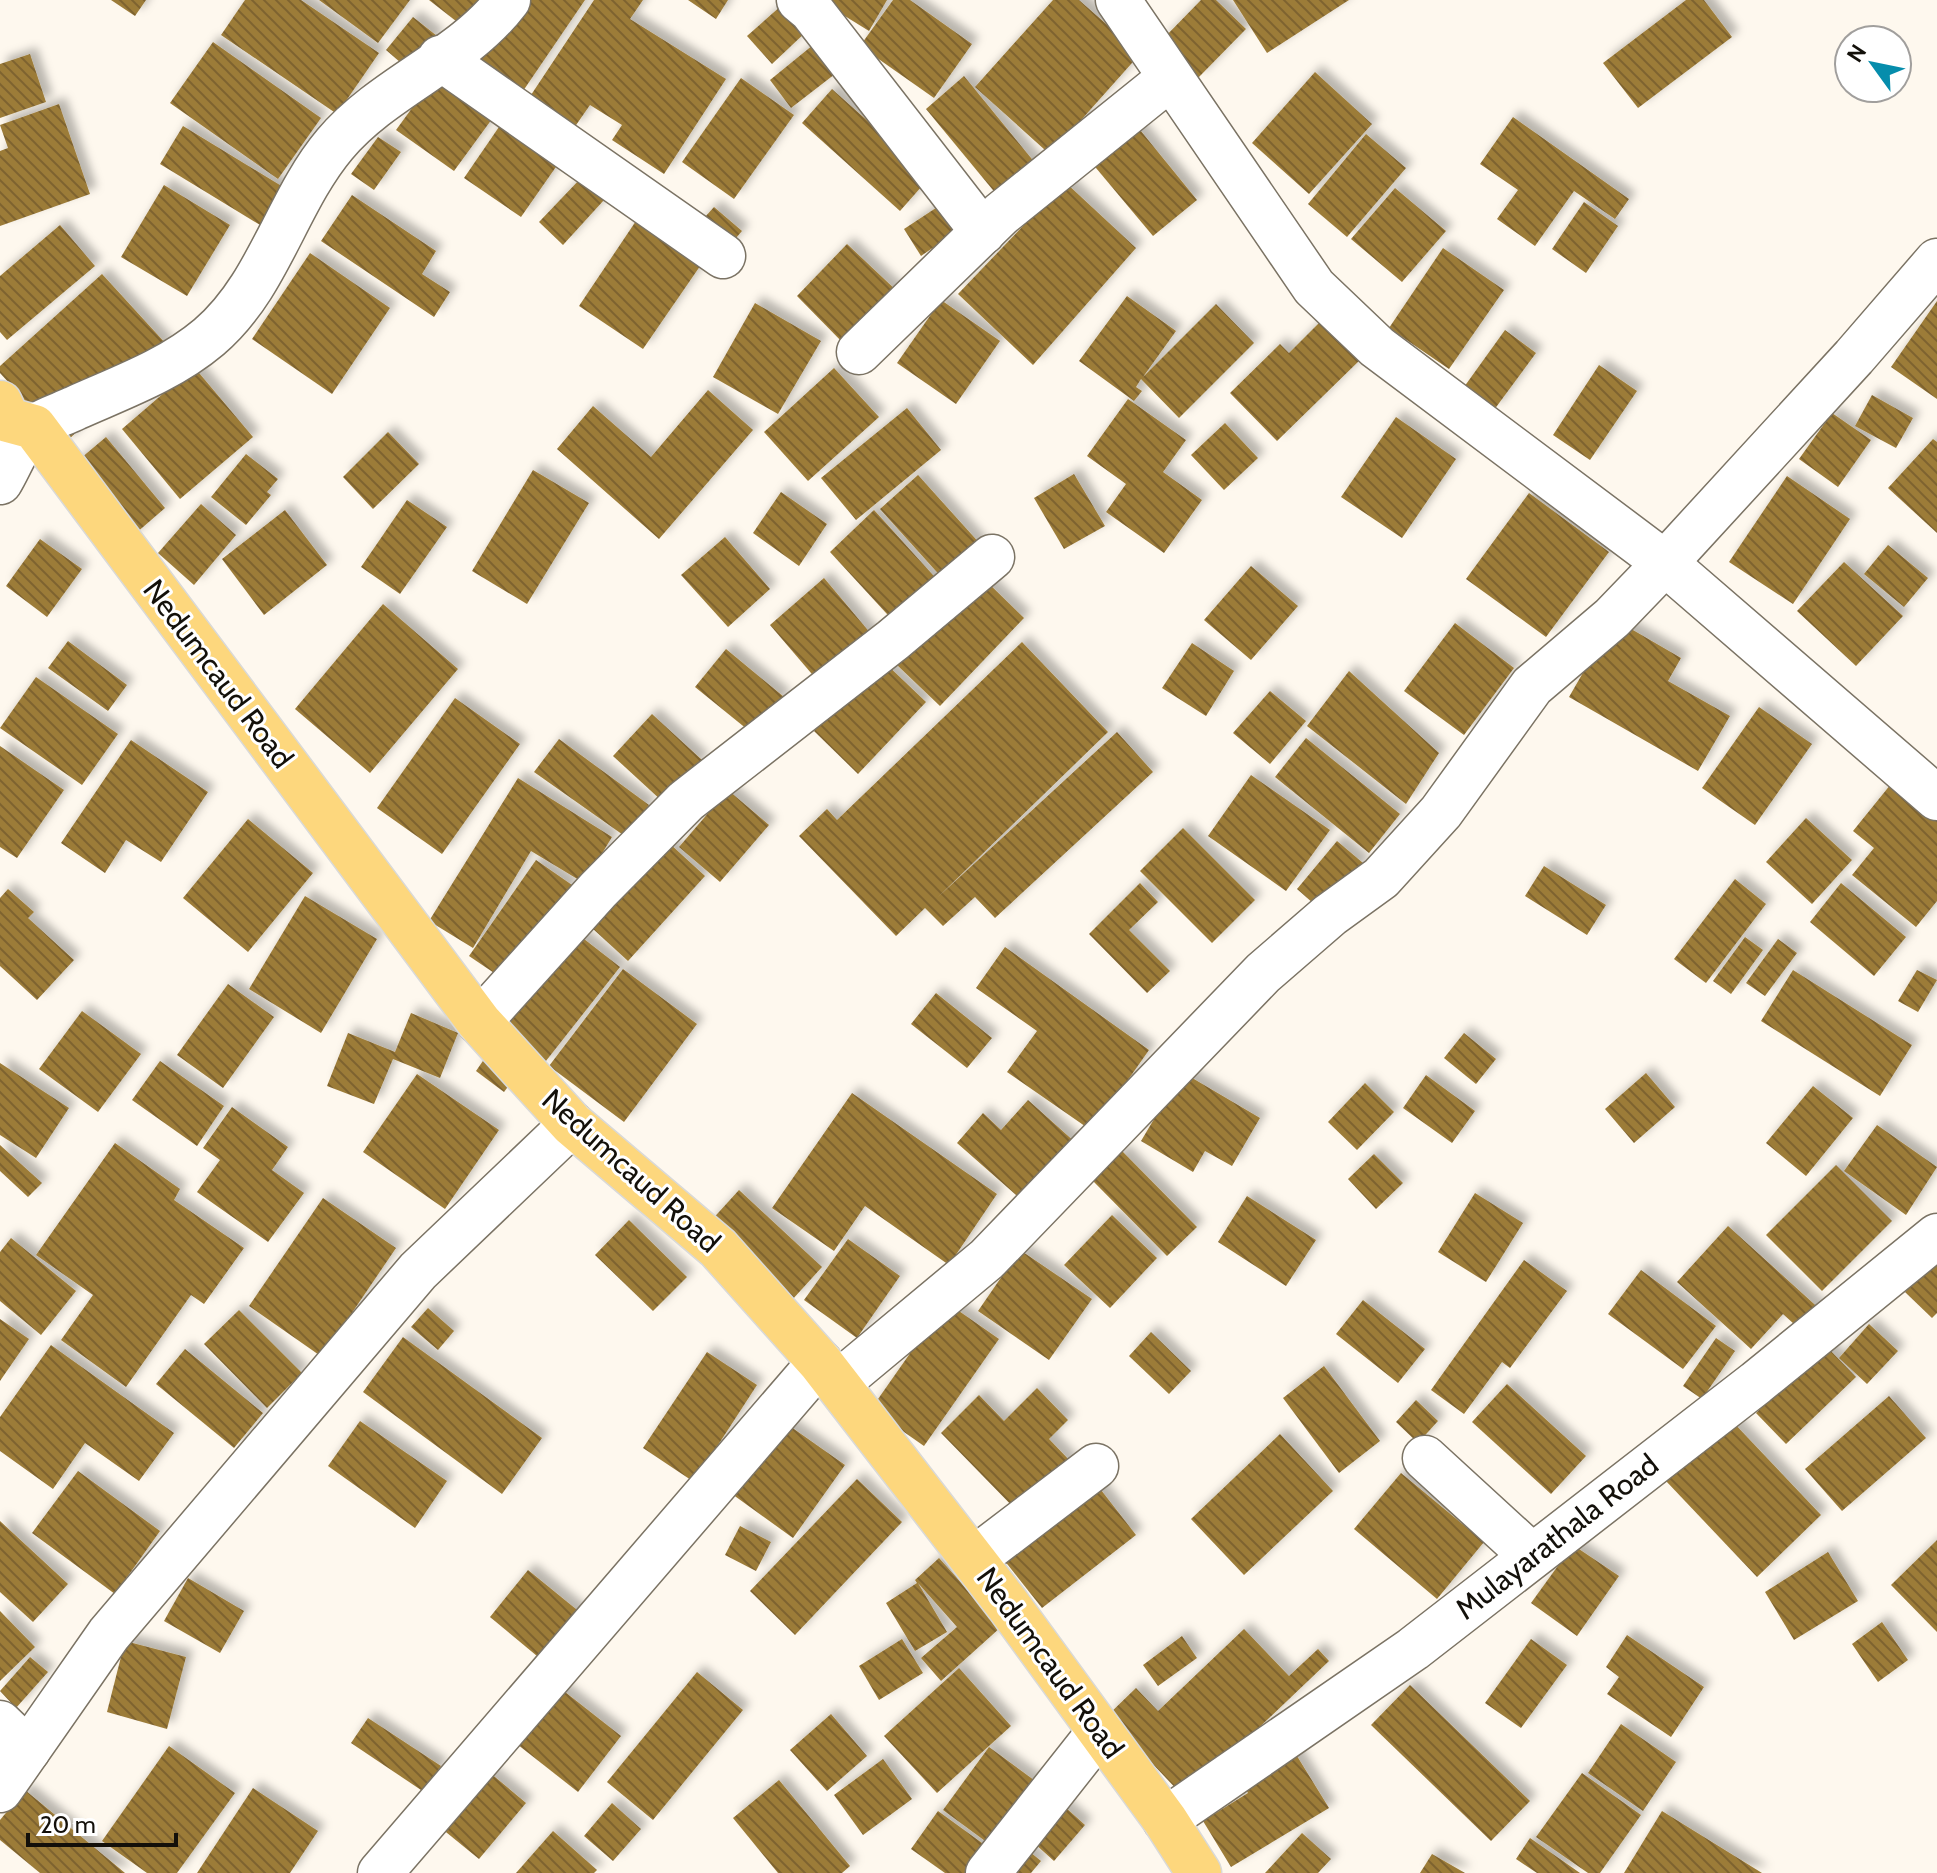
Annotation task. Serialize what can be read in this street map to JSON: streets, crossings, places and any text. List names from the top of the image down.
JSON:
{
  "streets": {
    "main road": ["Nedumcaud Road"],
    "street": ["Mulayarathala Road"]
  },
  "crossings": [
    ["Nedumcaud Road", "Mulayarathala Road"]
  ],
  "scale_bar": "20 m",
  "north": "top left"
}
